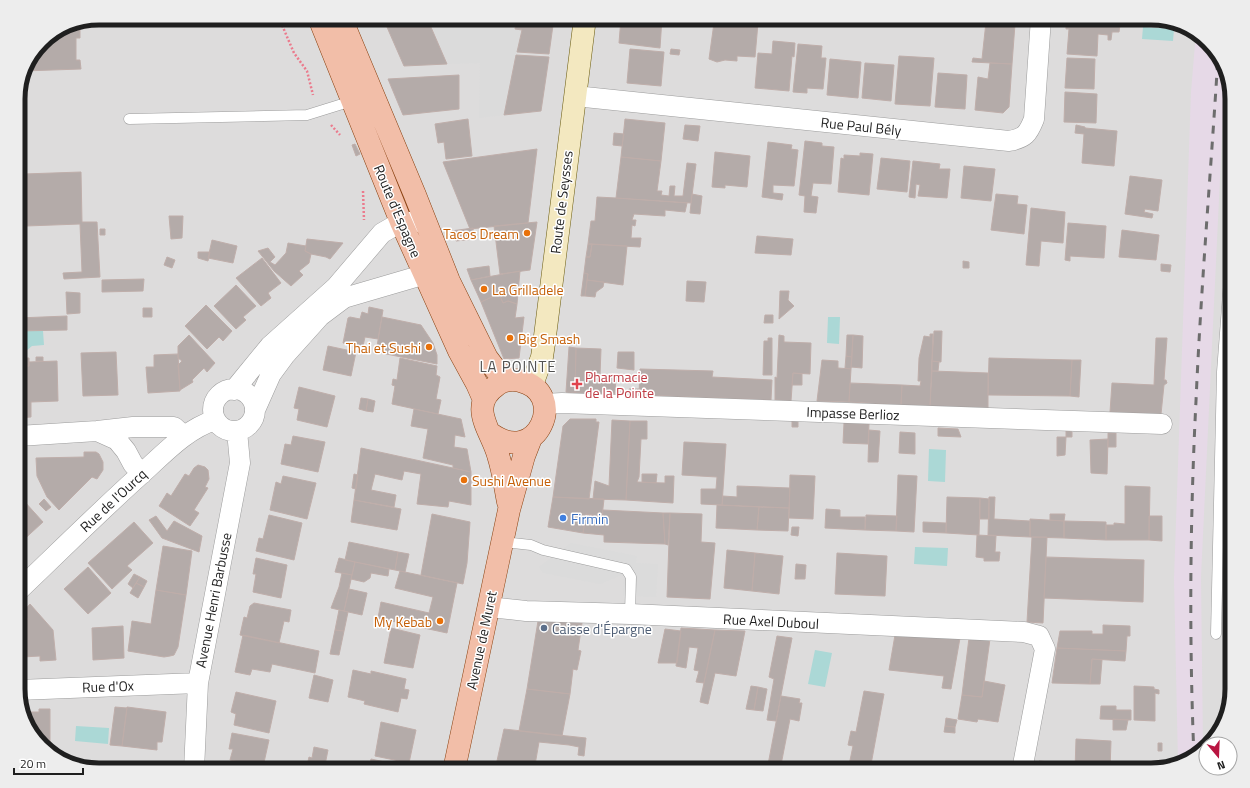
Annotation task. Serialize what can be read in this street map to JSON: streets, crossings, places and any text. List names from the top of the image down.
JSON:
{
  "streets": {
    "main road": ["Route de Seysses", "Route d'Espagne", "Avenue de Muret"],
    "street": [
      "Rue Paul Bély",
      "Impasse Berlioz",
      "Rue de l'Ourcq",
      "Avenue Henri Barbusse",
      "Rue Axel Duboul",
      "Rue d'Ox"
    ]
  },
  "crossings": [
    ["Rue Paul Bély", "Route de Seysses"],
    ["Route de Seysses", "Route d'Espagne"],
    ["Route de Seysses", "Impasse Berlioz"],
    ["Route de Seysses", "Avenue de Muret"],
    ["Route d'Espagne", "Impasse Berlioz"],
    ["Route d'Espagne", "Avenue de Muret"],
    ["Impasse Berlioz", "Avenue de Muret"],
    ["Rue de l'Ourcq", "Avenue Henri Barbusse"],
    ["Avenue Henri Barbusse", "Rue d'Ox"],
    ["Rue Axel Duboul", "Avenue de Muret"]
  ],
  "districts": ["LA POINTE"],
  "places": {
    "other": [
      "Tacos Dream",
      "La Grilladele",
      "Big Smash",
      "Thai et Sushi",
      "Sushi Avenue",
      "Firmin",
      "My Kebab",
      "Caisse d'Épargne"
    ],
    "health": ["Pharmacie de la Pointe"]
  },
  "scale_bar": "20 m",
  "north": "bottom"
}
